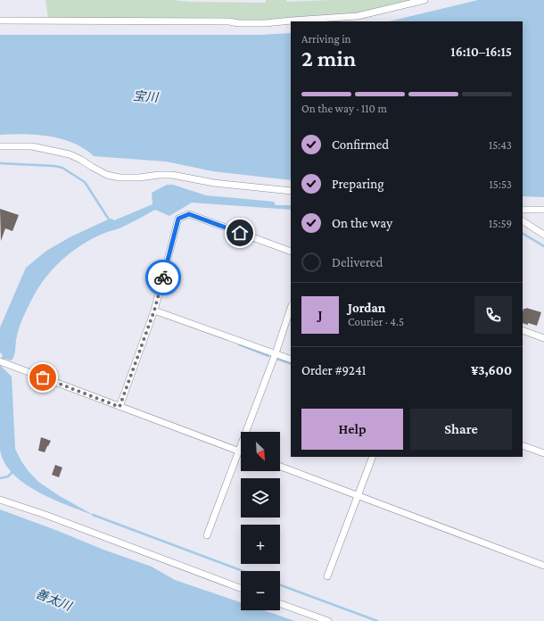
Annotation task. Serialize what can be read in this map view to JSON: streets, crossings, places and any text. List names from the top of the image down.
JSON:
{
  "water": ["宝川", "善太川"],
  "north": "bottom right",
  "page": {
    "heading": ["2 min", "Arriving in", "16:10–16:15"],
    "panel": [
      "Jordan",
      "Courier · 4.5",
      "Order #9241",
      "¥3,600"
    ],
    "bar": "On the way · 110 m",
    "list": [
      ["Confirmed", "15:43"],
      ["Preparing", "15:53"],
      ["On the way", "15:59"],
      "Delivered"
    ],
    "round": "J",
    "buttons": ["Help", "Share"],
    "map_buttons": ["+", "−"]
  }
}
